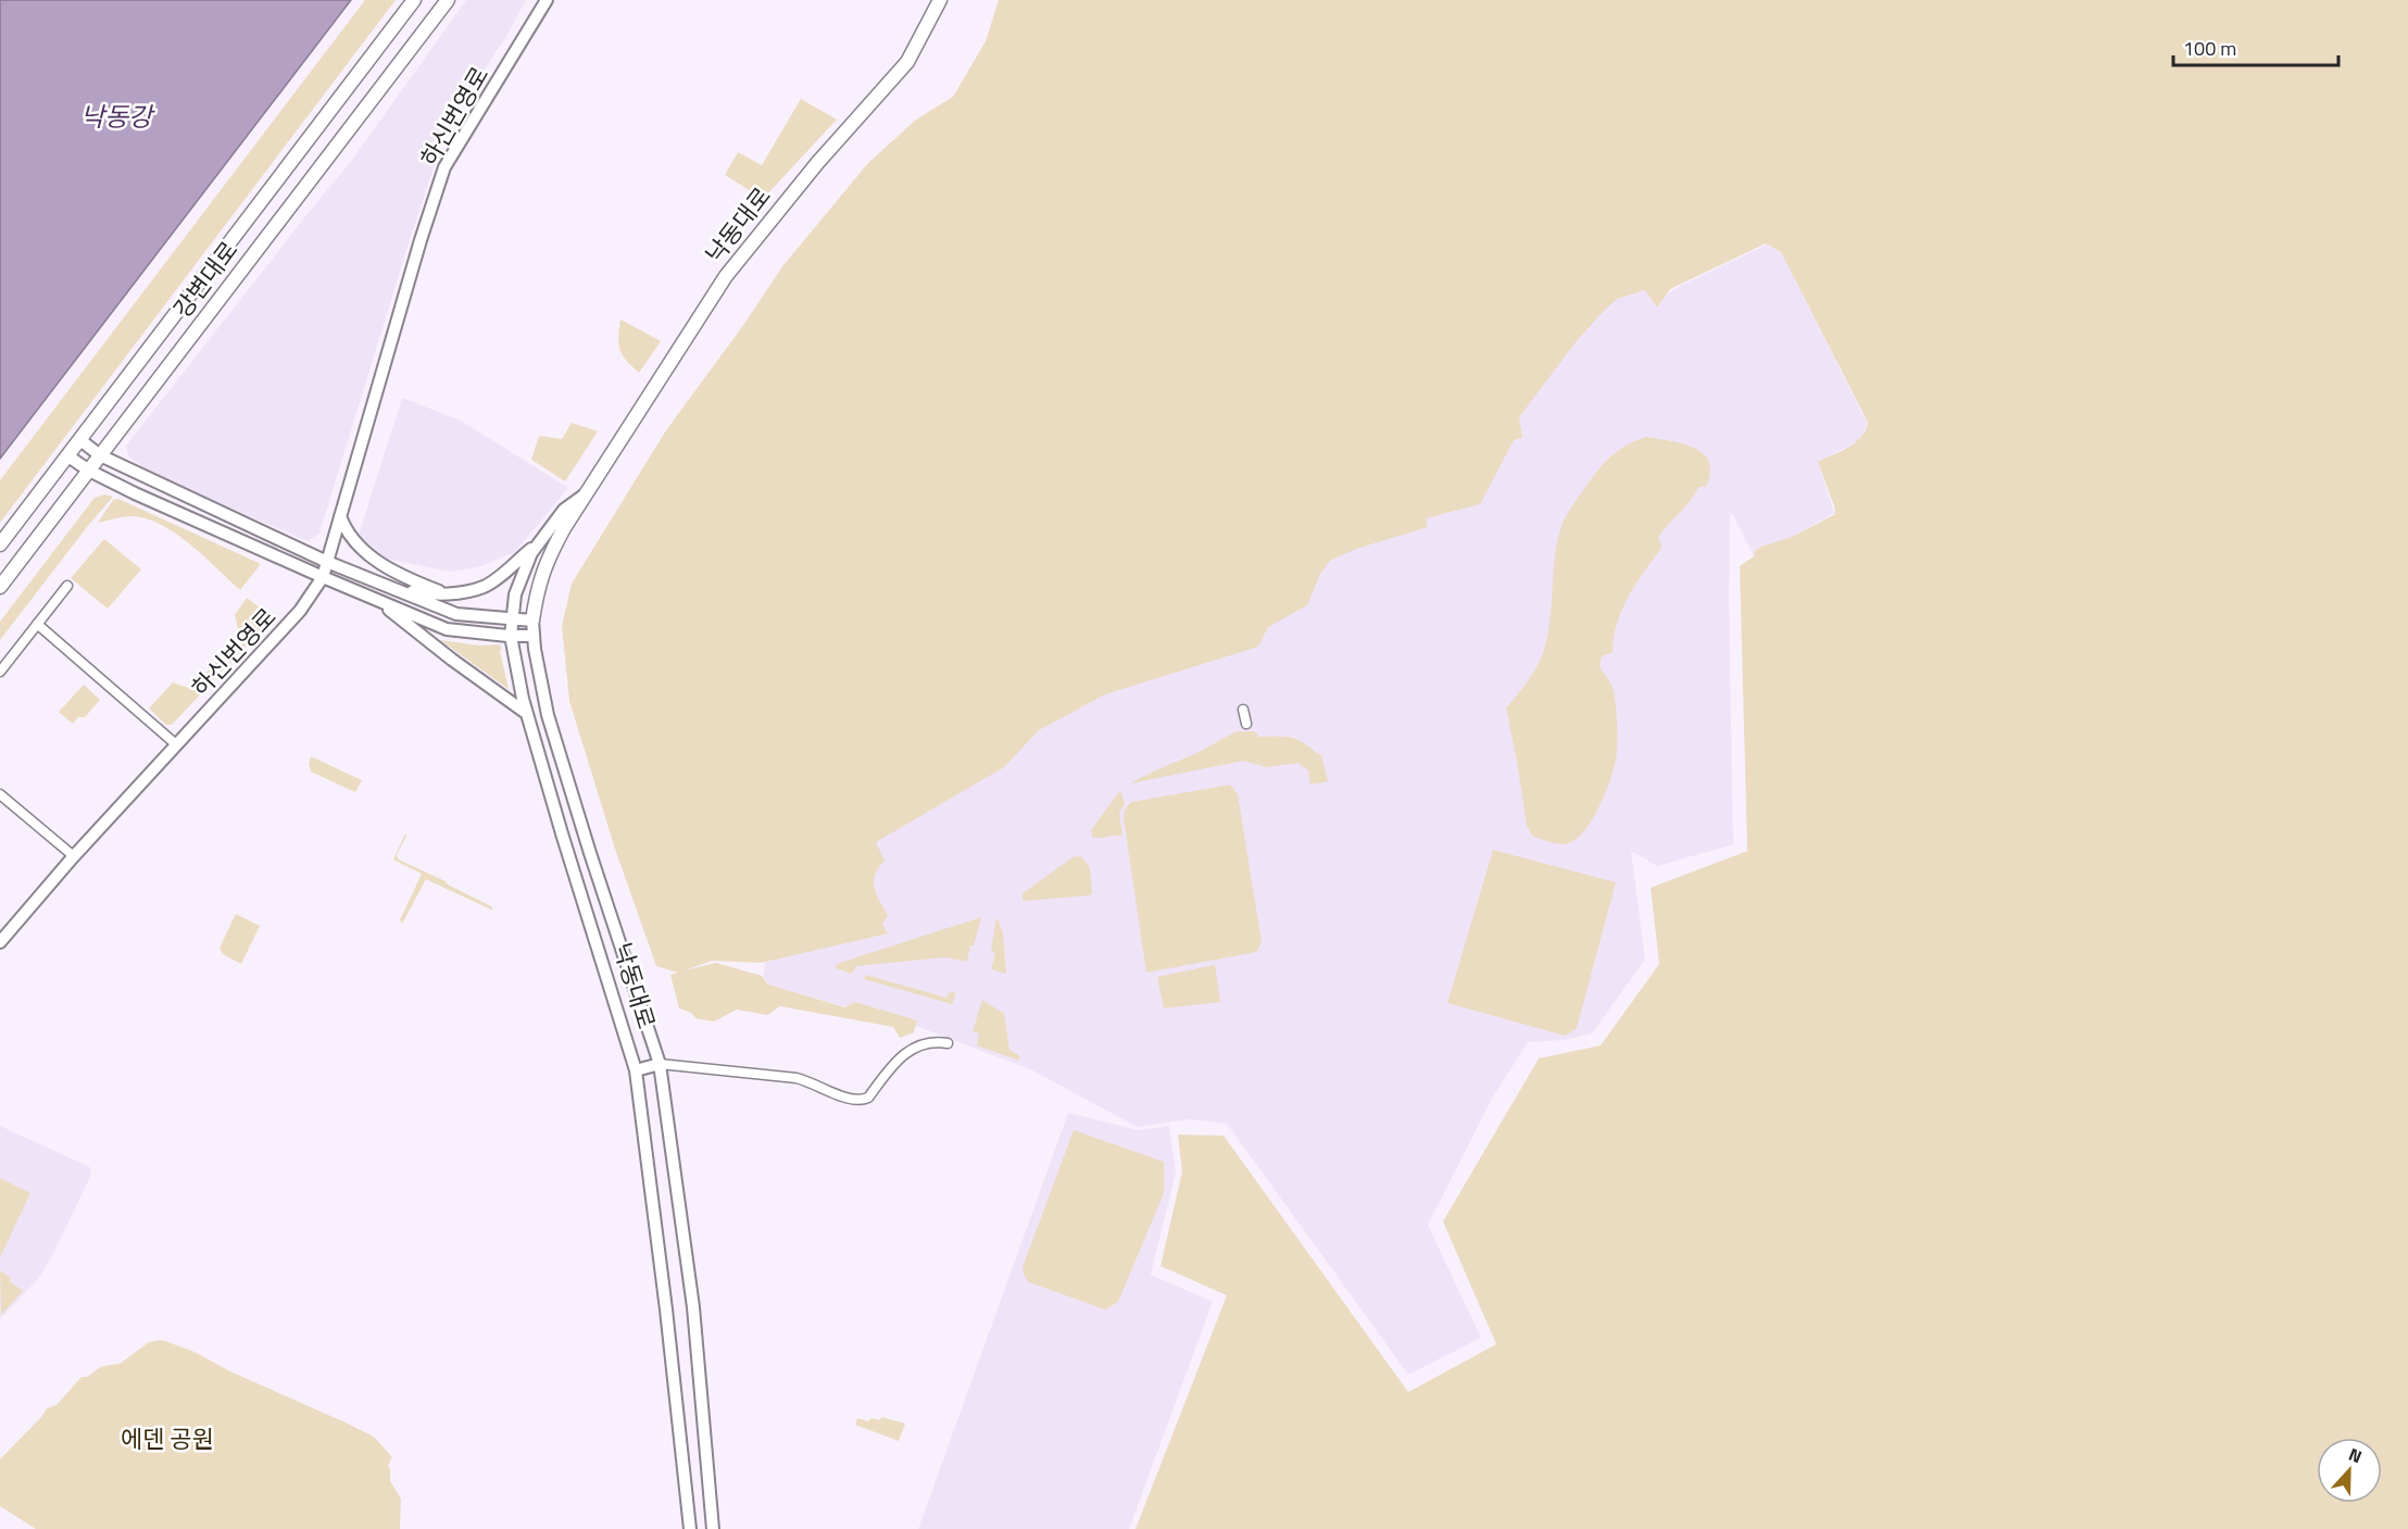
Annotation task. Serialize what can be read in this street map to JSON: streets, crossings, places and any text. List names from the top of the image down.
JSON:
{
  "streets": {
    "main road": ["낙동대로", "강변대로"],
    "street": ["하신번영로"]
  },
  "water": ["낙동강"],
  "parks": ["에덴 공원"],
  "scale_bar": "100 m",
  "north": "top"
}
